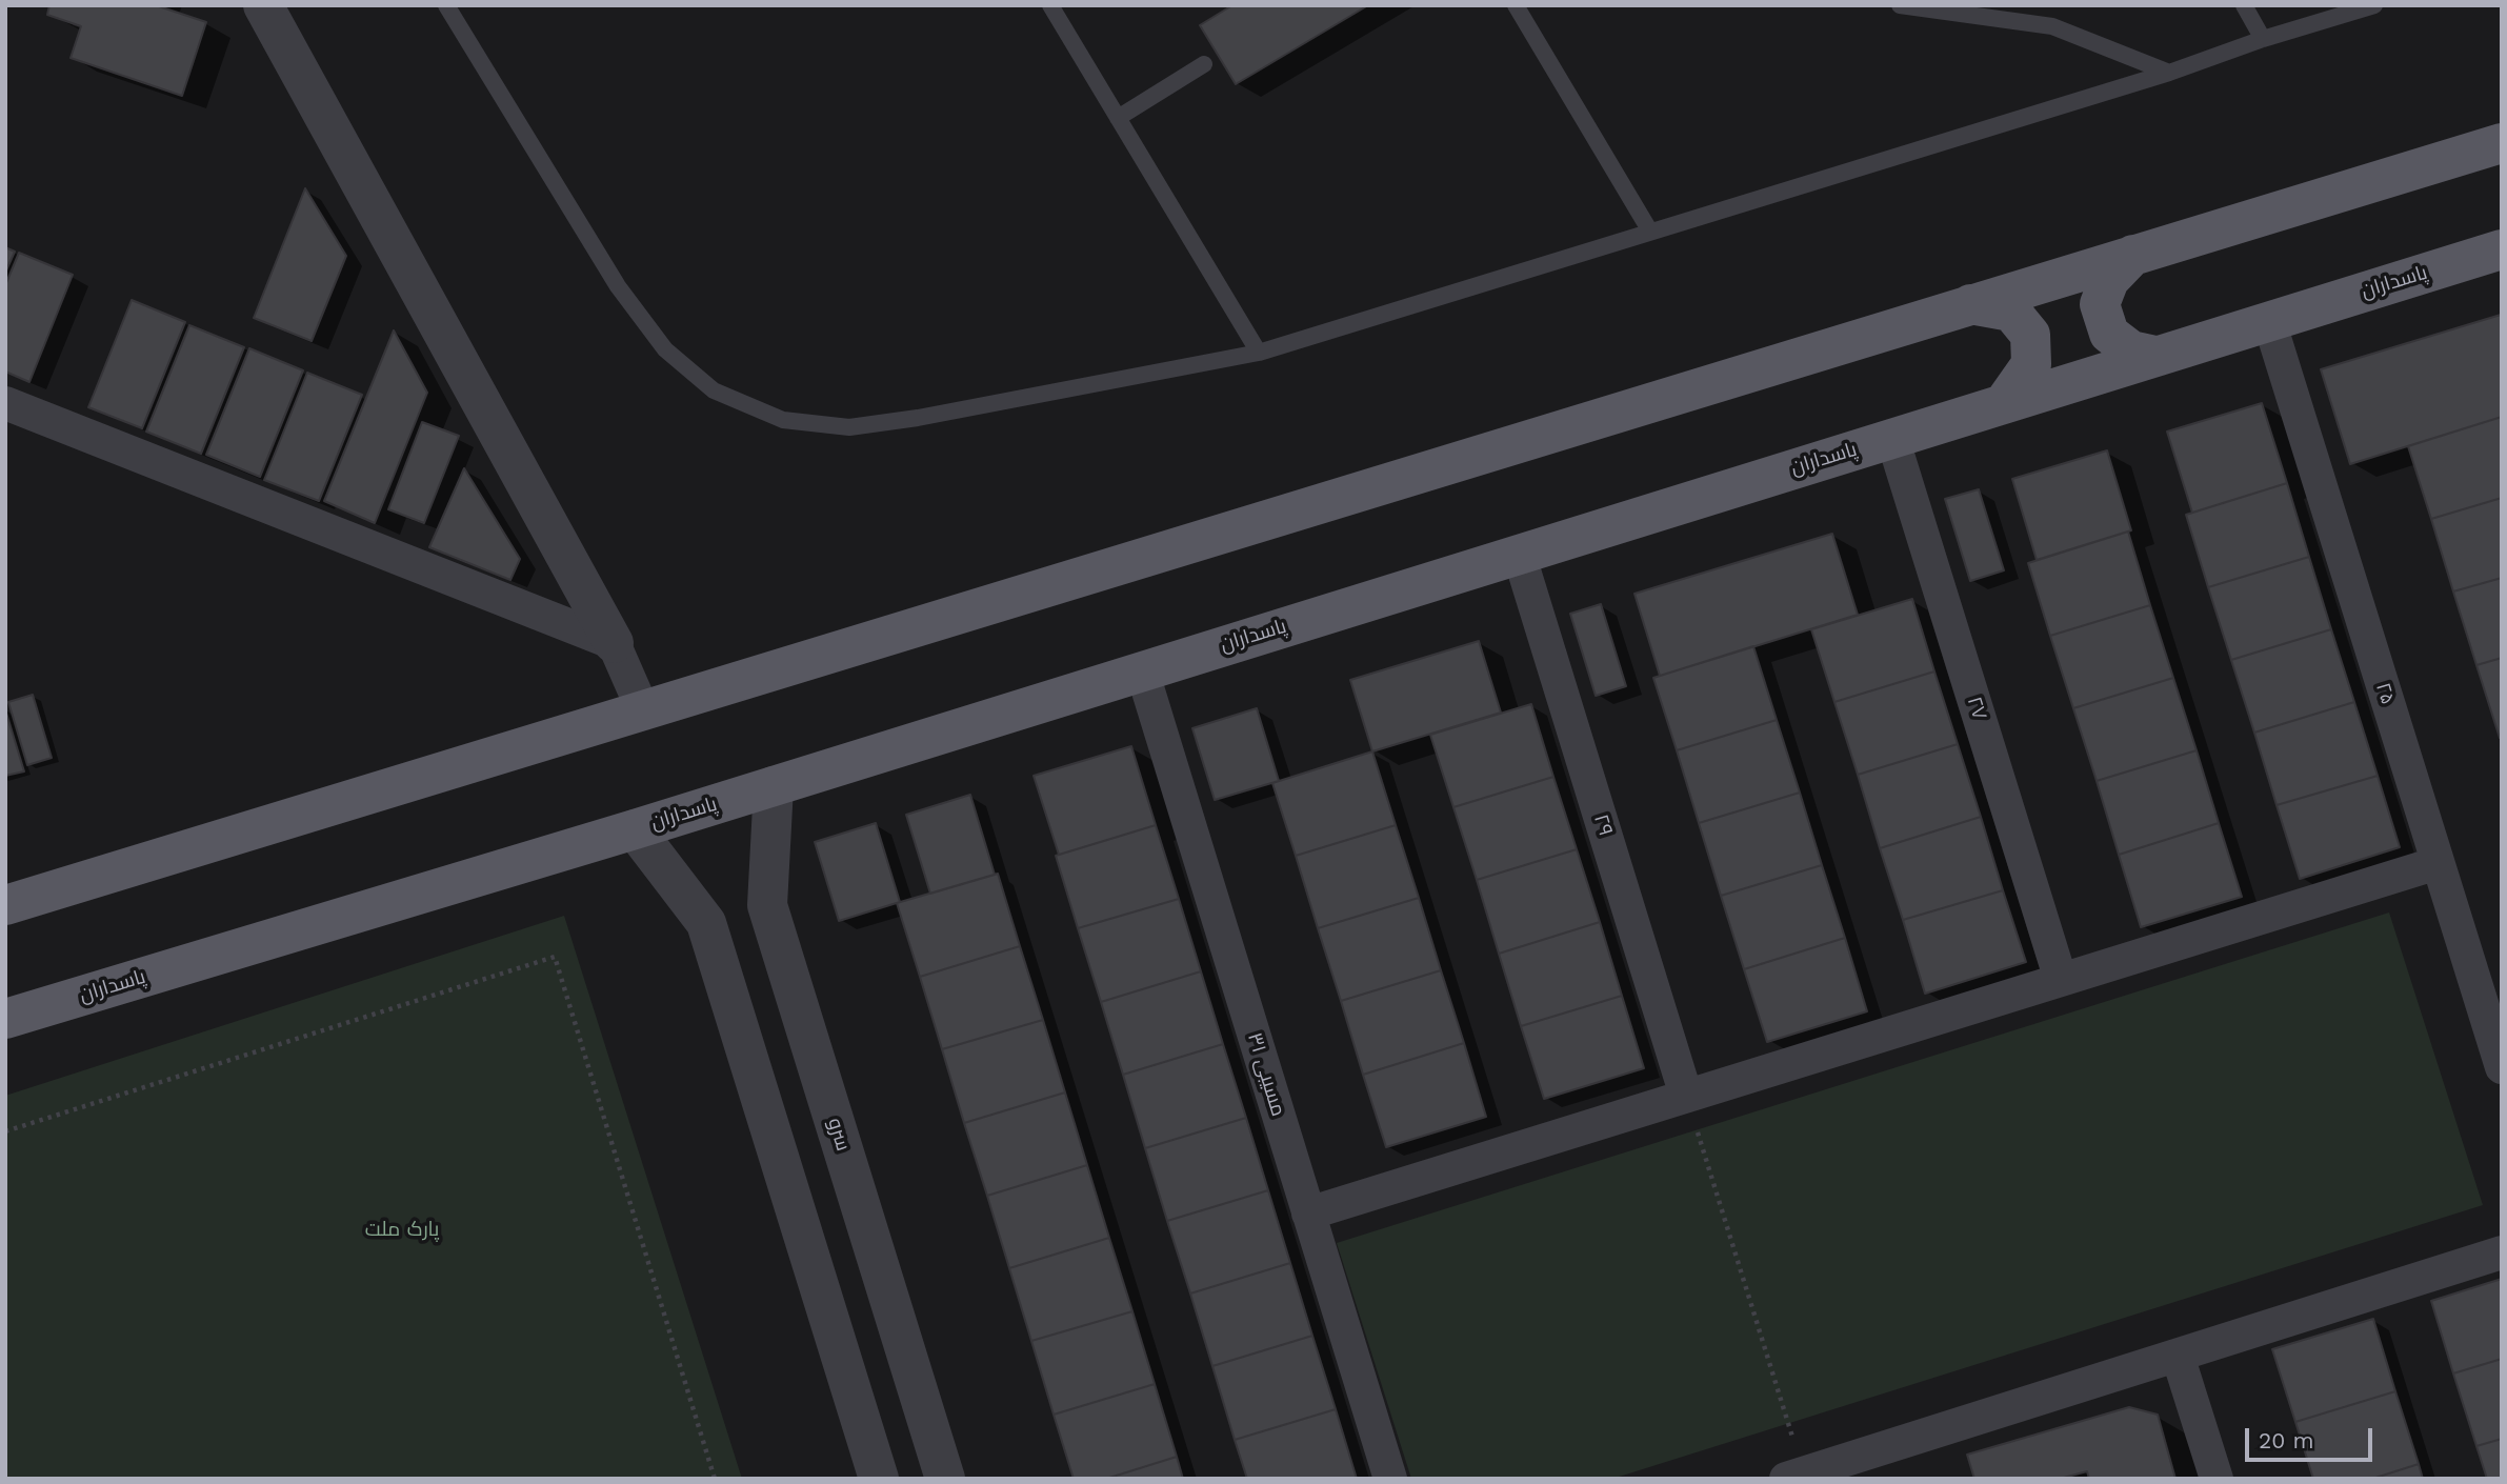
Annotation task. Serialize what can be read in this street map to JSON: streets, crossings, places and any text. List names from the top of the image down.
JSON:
{
  "streets": {
    "main road": ["پاسداران"],
    "street": [
      "۲۵",
      "۲۷",
      "۲۹",
      "۳۱ مسیبی",
      "سرو"
    ]
  },
  "crossings": [
    ["پاسداران", "۲۵"],
    ["پاسداران", "۲۷"],
    ["پاسداران", "۲۹"],
    ["پاسداران", "۳۱ مسیبی"],
    ["پاسداران", "سرو"]
  ],
  "parks": ["پارک ملت"],
  "scale_bar": "20 m"
}
